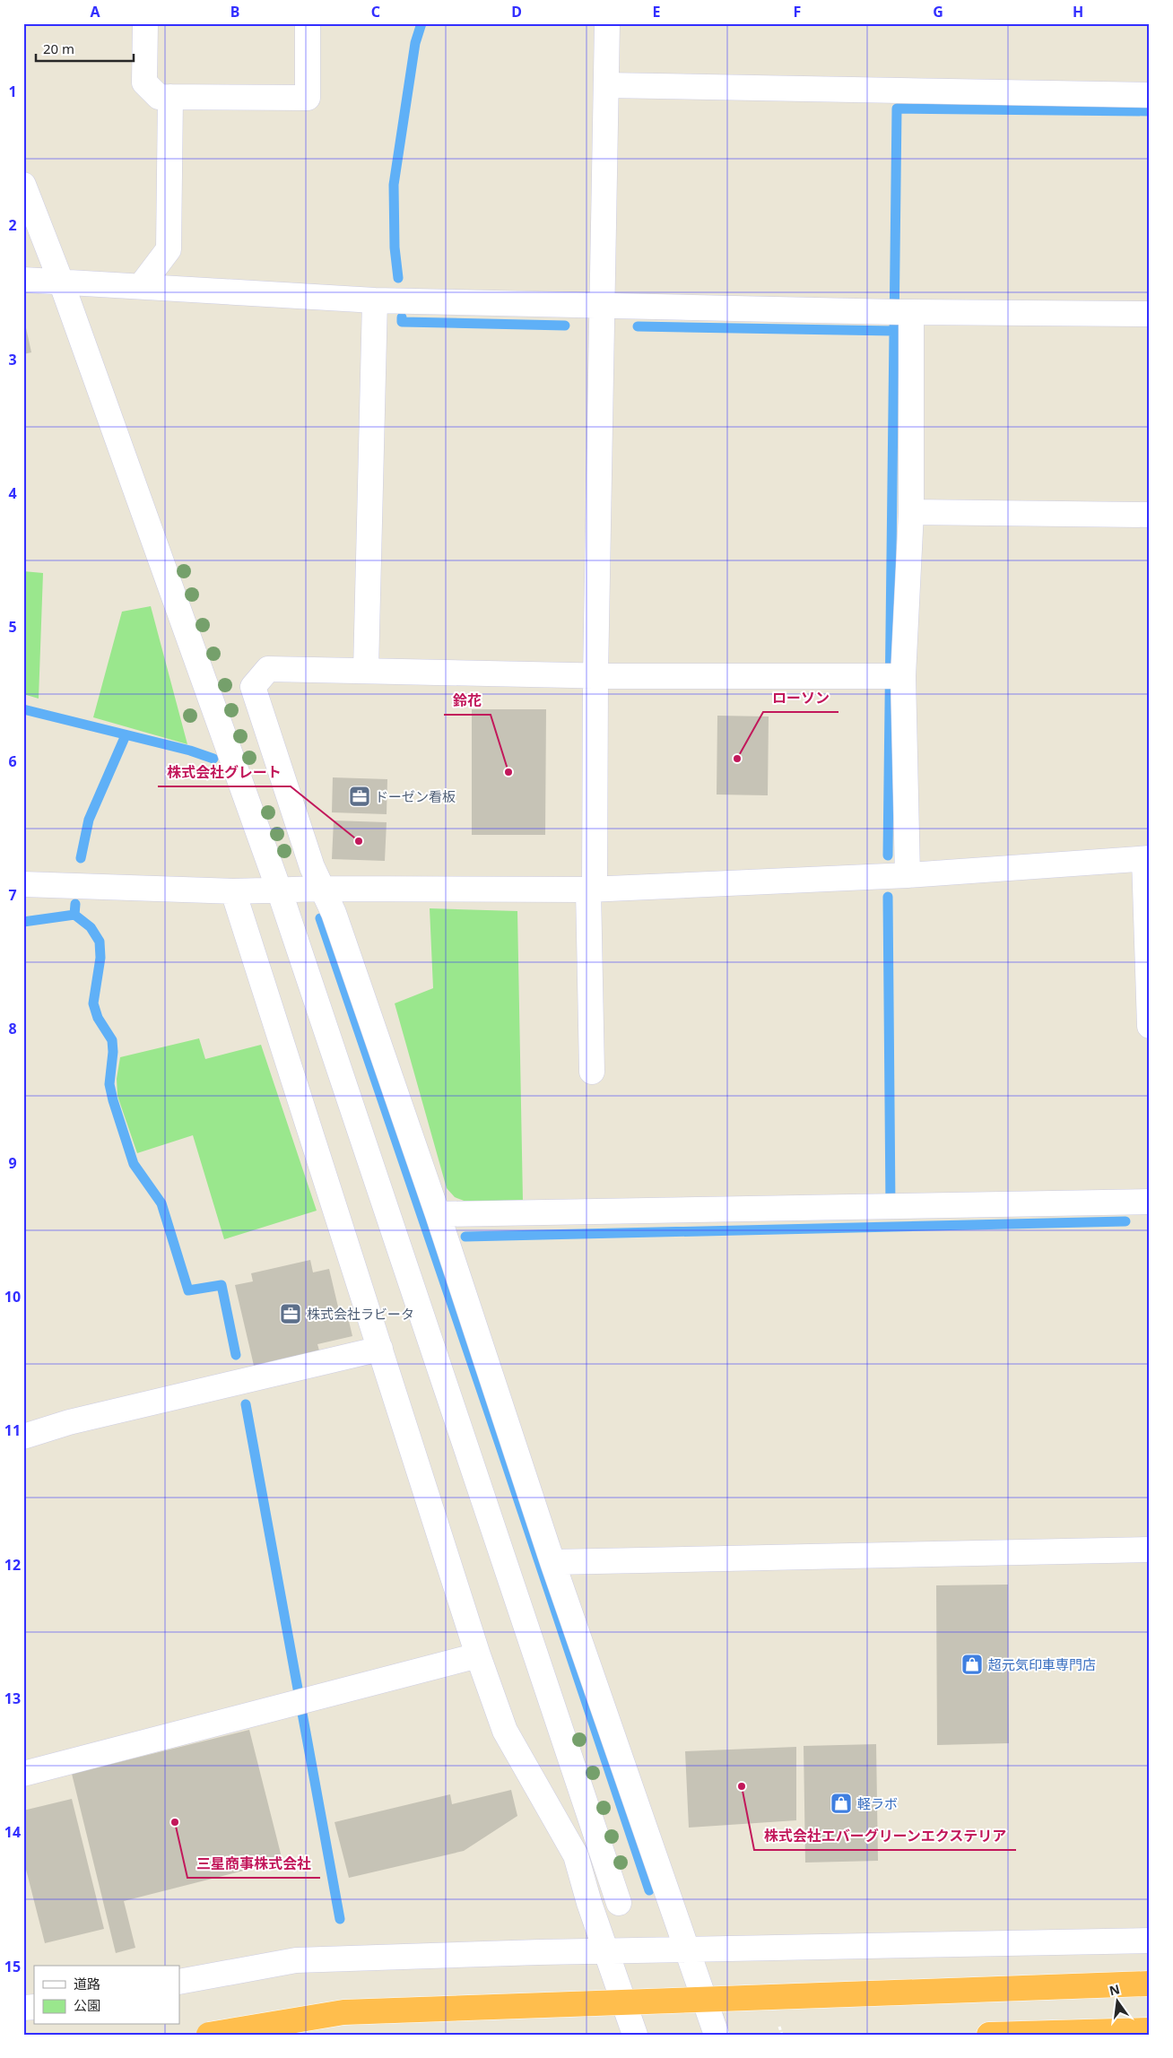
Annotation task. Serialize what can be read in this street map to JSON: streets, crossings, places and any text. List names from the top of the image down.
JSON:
{
  "places": {
    "other": [
      "ローソン",
      "鈴花",
      "株式会社グレート",
      "株式会社エバーグリーンエクステリア",
      "三星商事株式会社"
    ],
    "office": ["ドーゼン看板", "株式会社ラビータ"],
    "shop": ["超元気印車専門店", "軽ラボ"]
  },
  "legend": ["道路", "公園"],
  "scale_bar": "20 m",
  "north": "top",
  "grid": {
    "columns": [
      "A",
      "B",
      "C",
      "D",
      "E",
      "F",
      "G",
      "H"
    ],
    "rows": [
      "1",
      "2",
      "3",
      "4",
      "5",
      "6",
      "7",
      "8",
      "9",
      "10",
      "11",
      "12",
      "13",
      "14",
      "15"
    ]
  }
}
